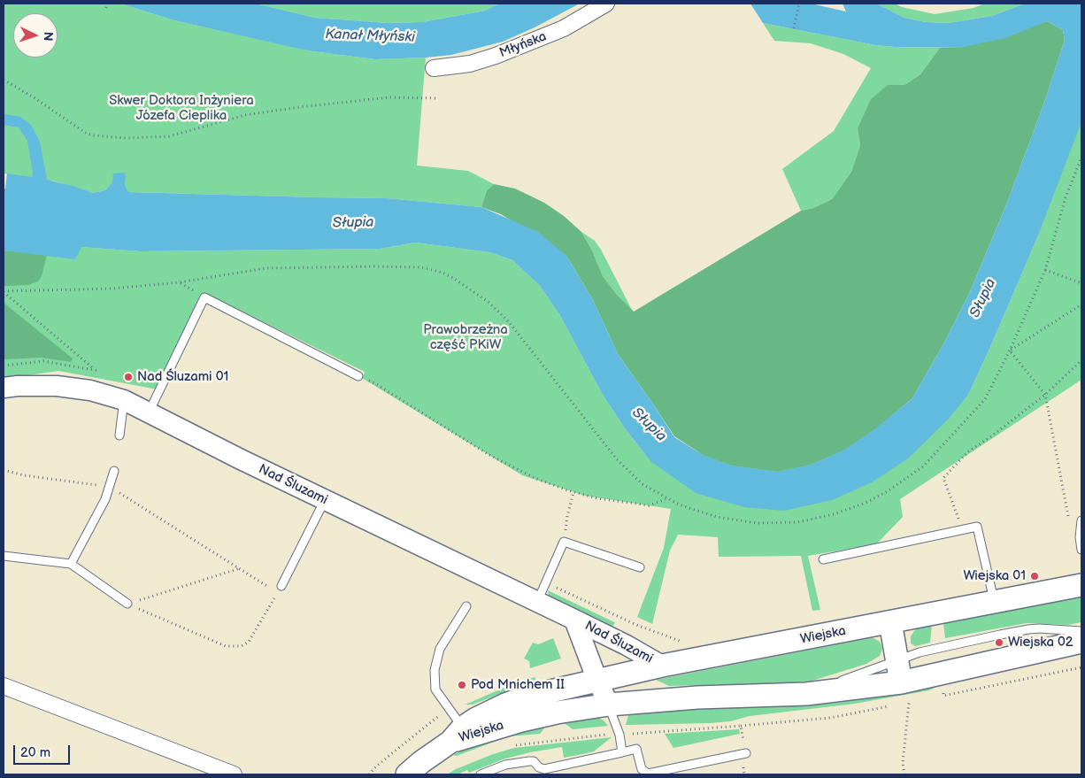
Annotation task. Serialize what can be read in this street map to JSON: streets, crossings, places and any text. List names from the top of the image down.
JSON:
{
  "streets": {
    "main road": ["Wiejska"],
    "street": ["Młyńska", "Nad Śluzami"]
  },
  "crossings": [
    ["Nad Śluzami", "Wiejska"]
  ],
  "water": ["Kanał Młyński", "Słupia"],
  "parks": ["Skwer Doktora Inżyniera Józefa Cieplika", "Prawobrzeżna część PKiW"],
  "places": [
    "Nad Śluzami 01",
    "Wiejska 01",
    "Wiejska 02",
    "Pod Mnichem II"
  ],
  "scale_bar": "20 m",
  "north": "right"
}
